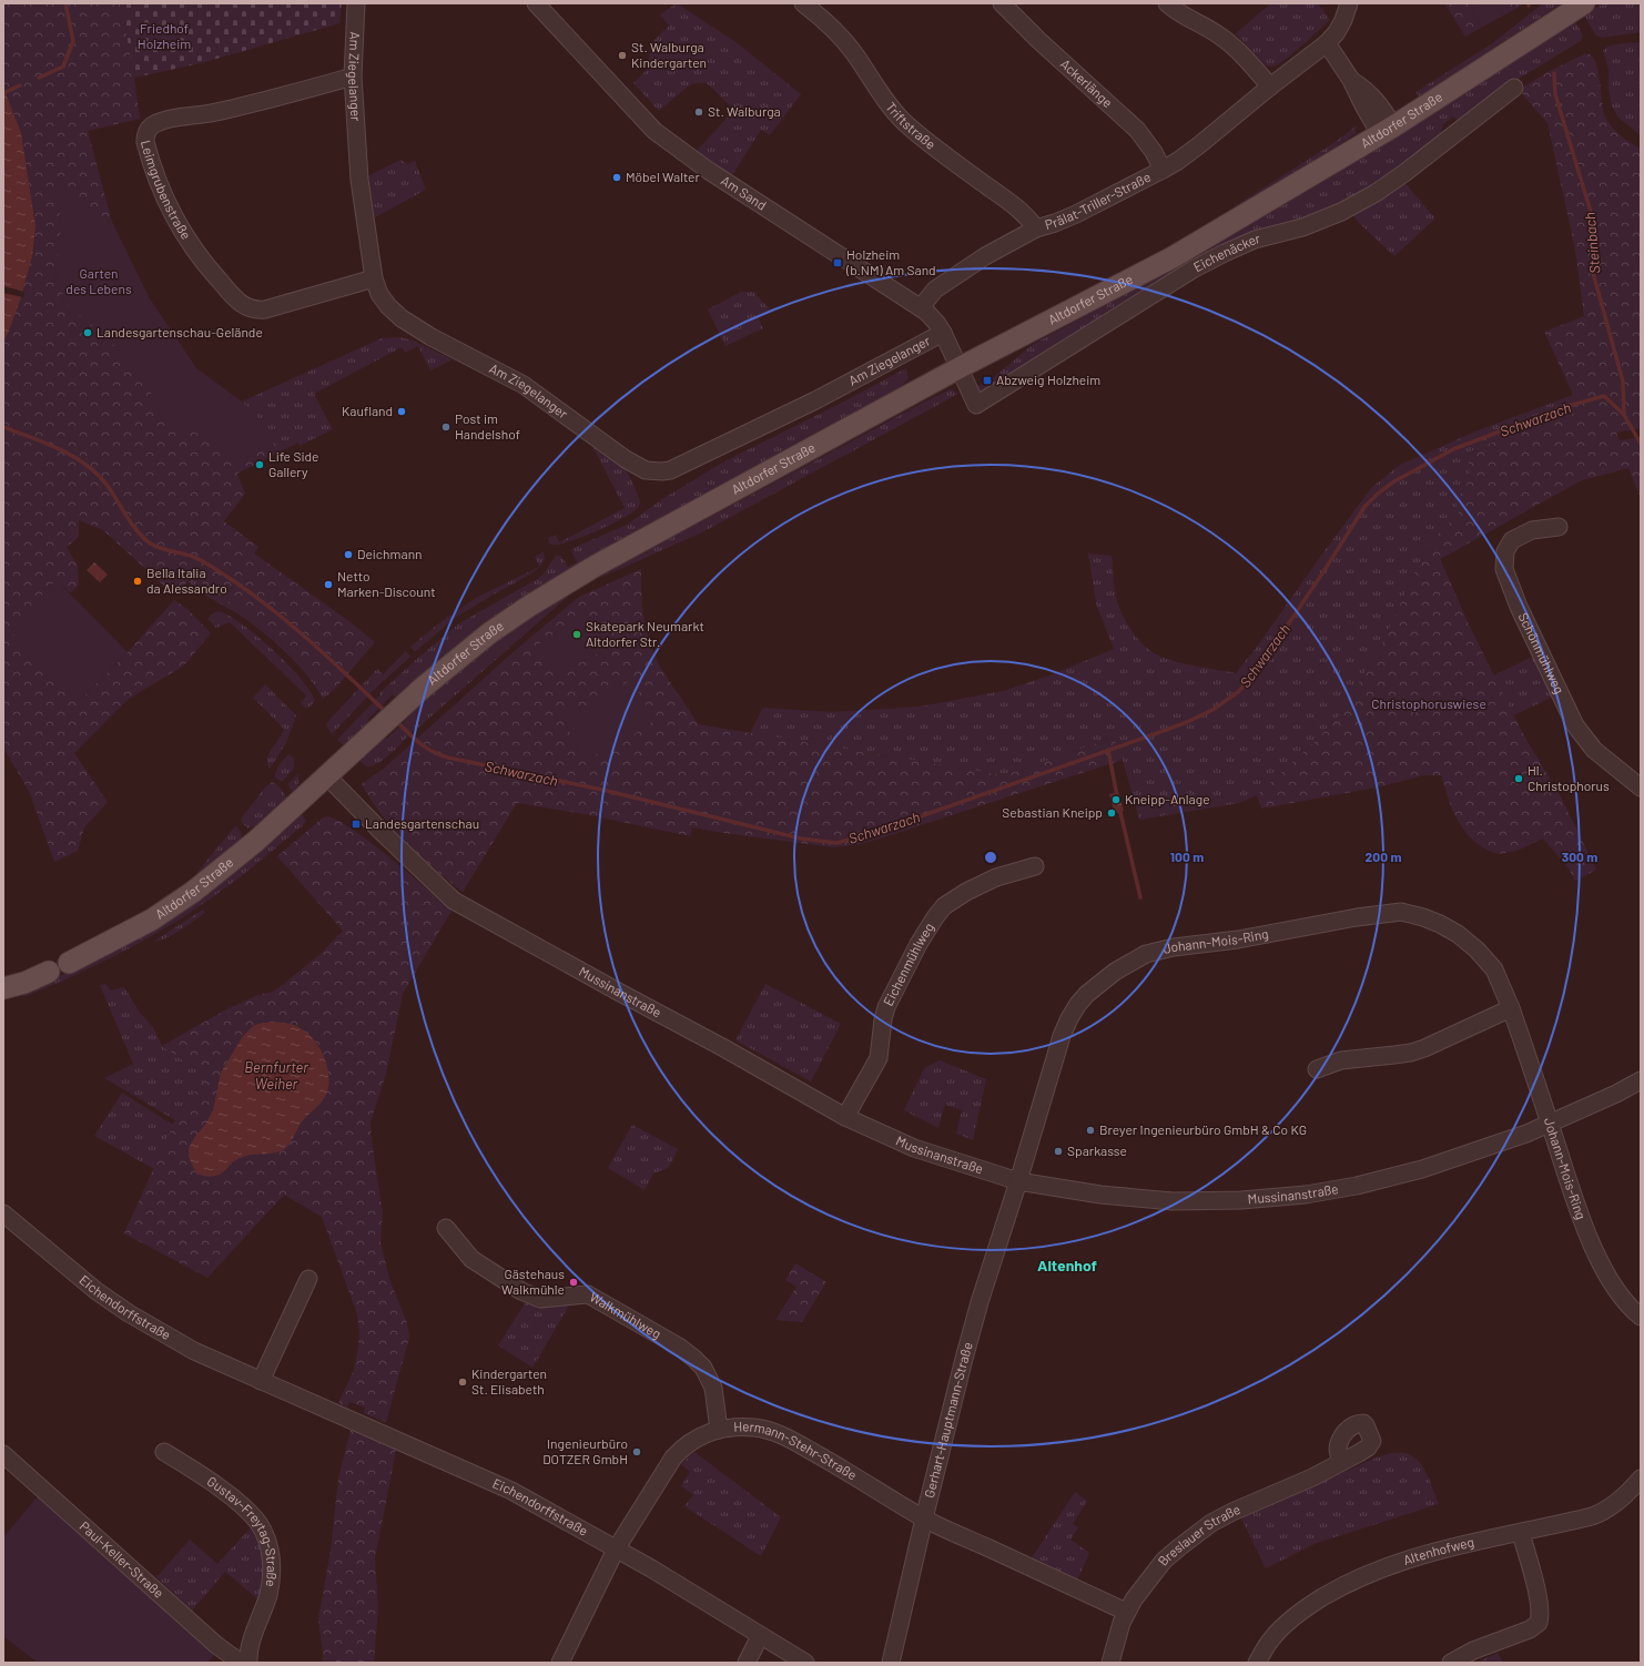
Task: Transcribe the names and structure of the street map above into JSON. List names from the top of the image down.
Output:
{
  "streets": {
    "main road": ["Altdorfer Straße"],
    "street": [
      "Am Ziegelanger",
      "Ackerlänge",
      "Triftstraße",
      "Leimgrubenstraße",
      "Am Sand",
      "Prälat-Triller-Straße",
      "Eichenäcker",
      "Schönmühlweg",
      "Johann-Mois-Ring",
      "Eichenmühlweg",
      "Mussinanstraße",
      "Eichendorffstraße",
      "Walkmühlweg",
      "Gerhart-Hauptmann-Straße",
      "Hermann-Stehr-Straße",
      "Gustav-Freytag-Straße",
      "Breslauer Straße",
      "Altenhofweg",
      "Paul-Keller-Straße"
    ]
  },
  "crossings": [
    ["Am Ziegelanger", "Leimgrubenstraße"],
    ["Am Ziegelanger", "Am Sand"],
    ["Ackerlänge", "Prälat-Triller-Straße"],
    ["Altdorfer Straße", "Am Sand"],
    ["Altdorfer Straße", "Eichenäcker"],
    ["Altdorfer Straße", "Mussinanstraße"],
    ["Triftstraße", "Prälat-Triller-Straße"],
    ["Am Sand", "Prälat-Triller-Straße"],
    ["Am Sand", "Eichenäcker"],
    ["Johann-Mois-Ring", "Mussinanstraße"],
    ["Johann-Mois-Ring", "Gerhart-Hauptmann-Straße"],
    ["Eichenmühlweg", "Mussinanstraße"],
    ["Mussinanstraße", "Gerhart-Hauptmann-Straße"],
    ["Eichendorffstraße", "Hermann-Stehr-Straße"],
    ["Walkmühlweg", "Hermann-Stehr-Straße"],
    ["Gerhart-Hauptmann-Straße", "Hermann-Stehr-Straße"],
    ["Hermann-Stehr-Straße", "Breslauer Straße"]
  ],
  "districts": ["Altenhof"],
  "water": ["Steinbach", "Schwarzach", "Bernfurter Weiher"],
  "parks": ["Friedhof Holzheim", "Garten des Lebens", "Christophoruswiese"],
  "places": {
    "other": [
      "St. Walburga Kindergarten",
      "St. Walburga",
      "Möbel Walter",
      "Landesgartenschau-Gelände",
      "Kaufland",
      "Post im Handelshof",
      "Life Side Gallery",
      "Deichmann",
      "Bella Italia da Alessandro",
      "Netto Marken-Discount",
      "Skatepark Neumarkt Altdorfer Str.",
      "Hl. Christophorus",
      "Kneipp-Anlage",
      "Sebastian Kneipp",
      "Breyer Ingenieurbüro GmbH & Co KG",
      "Sparkasse",
      "Gästehaus Walkmühle",
      "Kindergarten St. Elisabeth",
      "Ingenieurbüro DOTZER GmbH"
    ],
    "transit": ["Holzheim (b.NM) Am Sand", "Abzweig Holzheim", "Landesgartenschau"]
  },
  "rings": ["100 m", "200 m", "300 m"]
}
